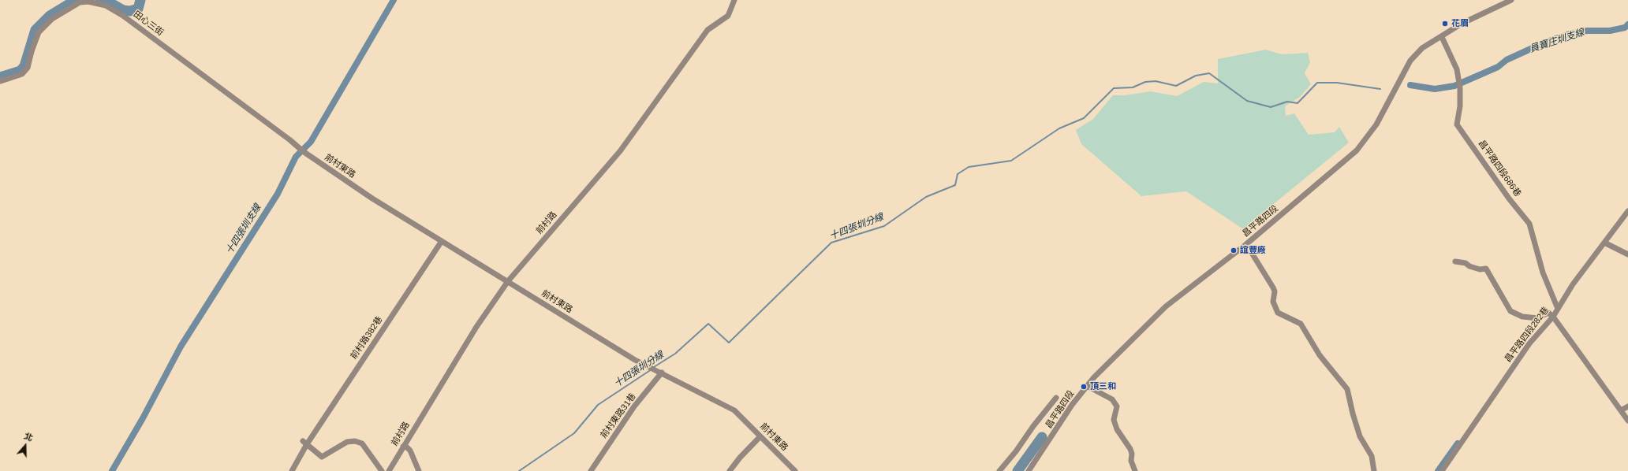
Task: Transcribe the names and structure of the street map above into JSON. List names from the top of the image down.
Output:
{
  "streets": {
    "street": [
      "田心三街",
      "前村東路",
      "昌平路四段686巷",
      "昌平路四段",
      "前村路",
      "昌平路四段282巷",
      "前村路382巷",
      "前村東路31巷"
    ]
  },
  "crossings": [
    ["田心三街", "前村東路"],
    ["前村東路", "前村路"],
    ["前村東路", "前村路382巷"],
    ["前村東路", "前村東路31巷"],
    ["昌平路四段686巷", "昌平路四段"],
    ["昌平路四段686巷", "昌平路四段282巷"]
  ],
  "water": ["員寶庄圳支線", "十四張圳分線", "十四張圳支線"],
  "places": ["花眉", "誼豐廠", "頂三和"],
  "north": "top"
}
